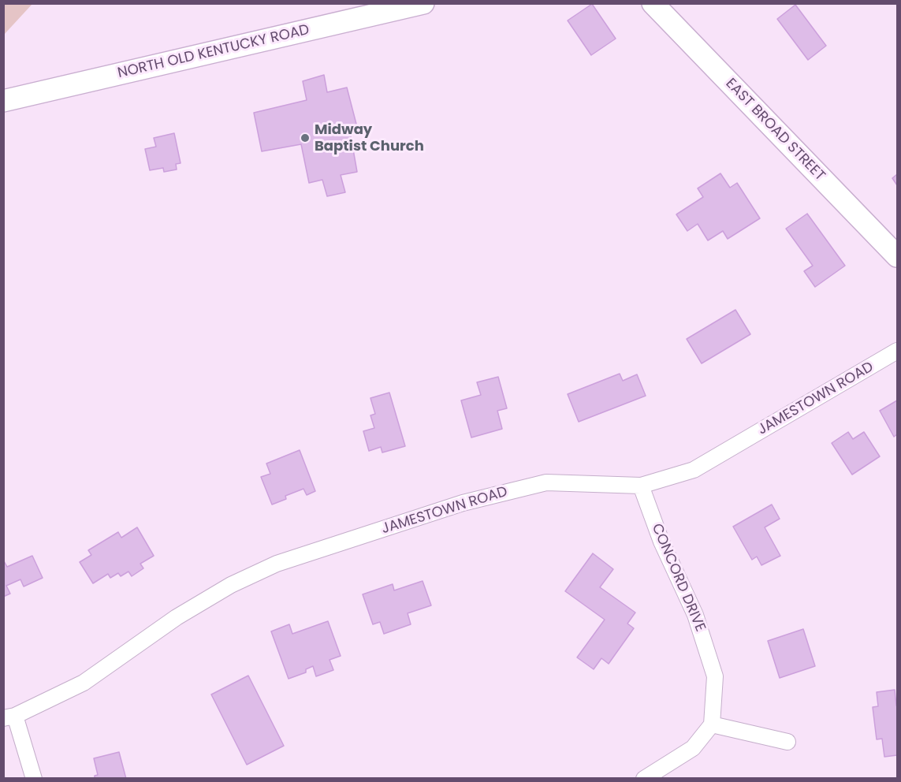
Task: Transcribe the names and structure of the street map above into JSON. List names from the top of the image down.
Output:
{
  "streets": {
    "street": [
      "NORTH OLD KENTUCKY ROAD",
      "EAST BROAD STREET",
      "JAMESTOWN ROAD",
      "CONCORD DRIVE"
    ]
  },
  "crossings": [
    ["JAMESTOWN ROAD", "CONCORD DRIVE"]
  ],
  "places": ["Midway Baptist Church"]
}
